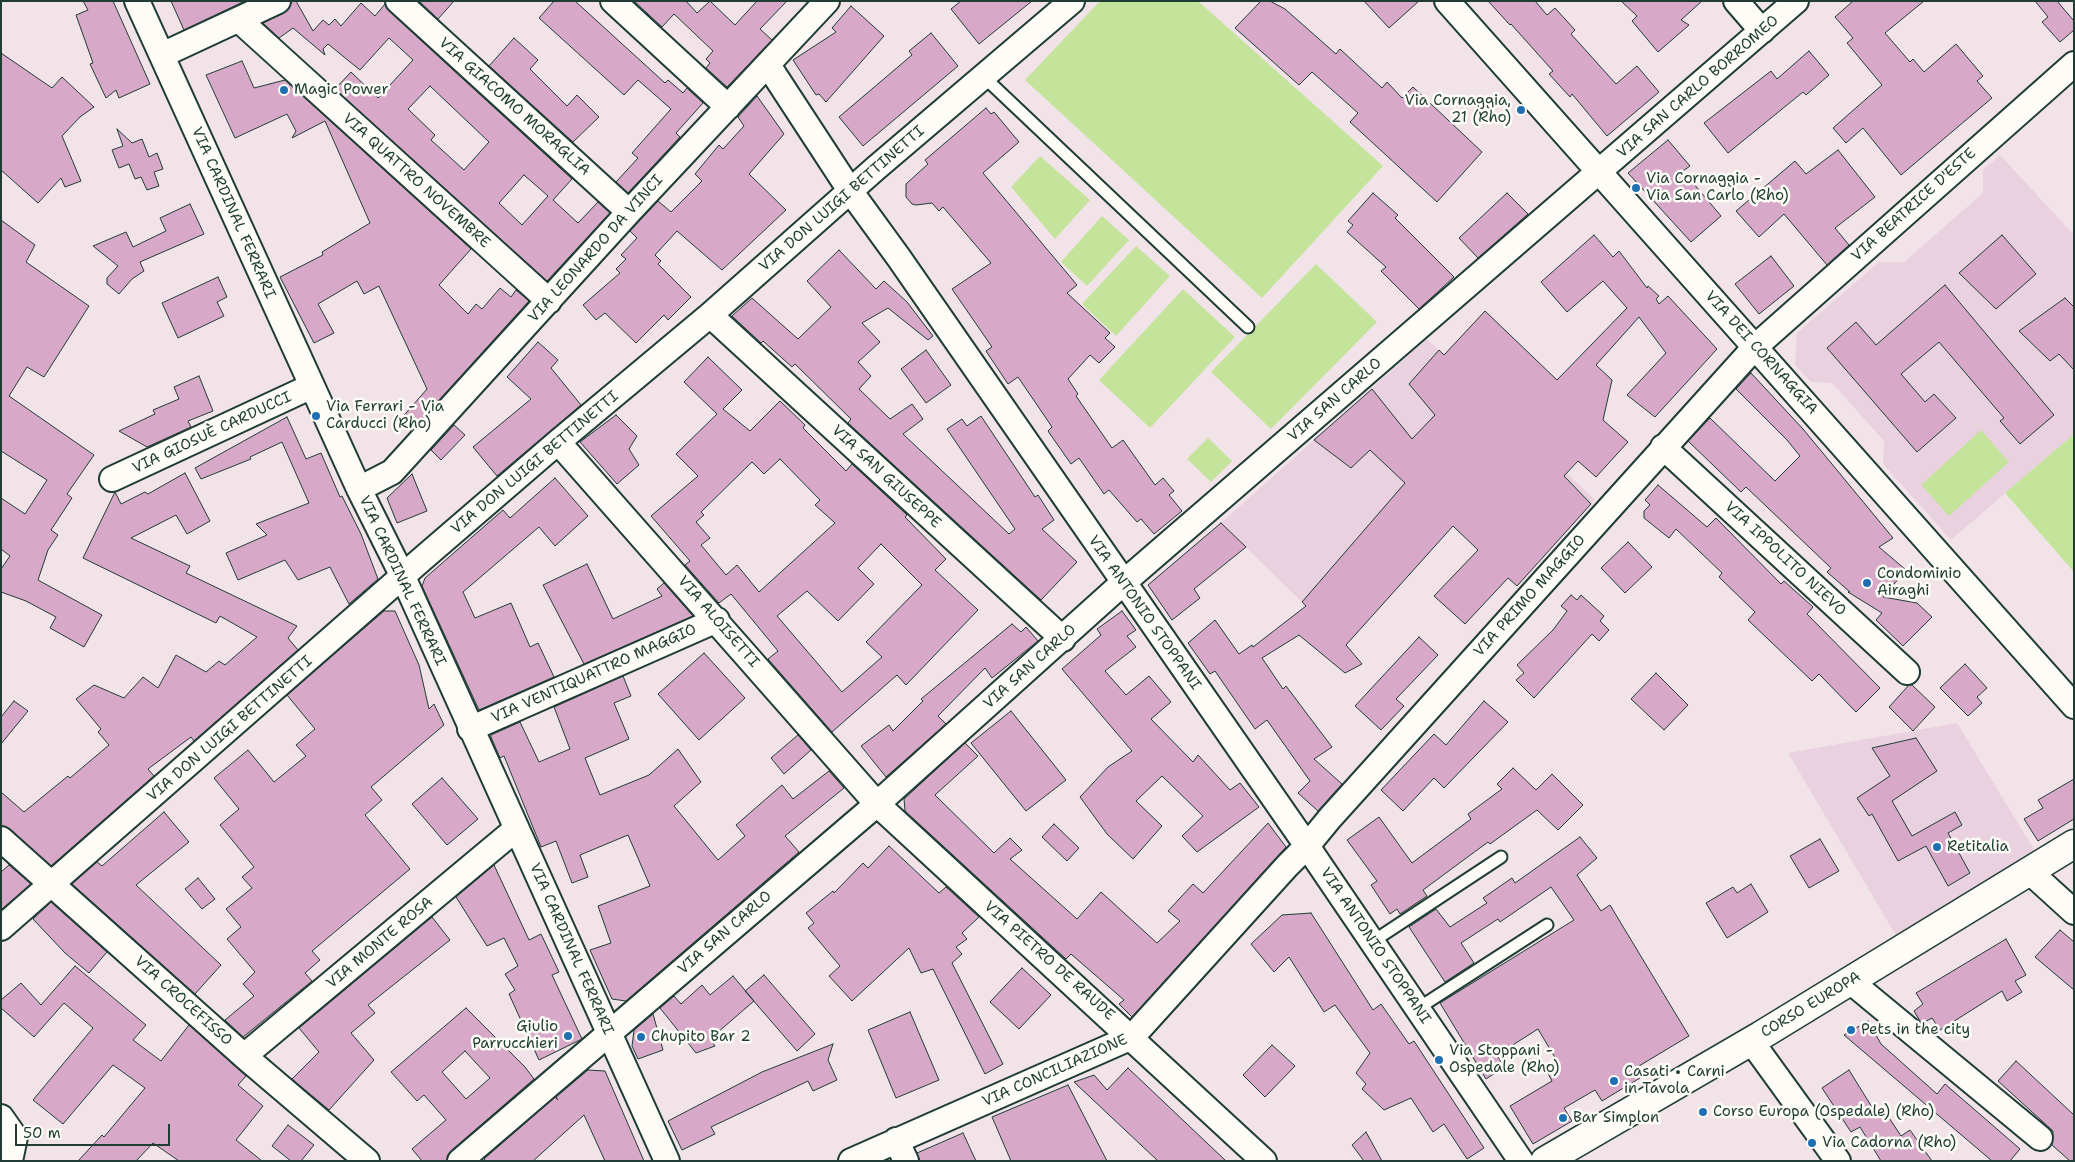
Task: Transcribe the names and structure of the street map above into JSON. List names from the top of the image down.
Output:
{
  "streets": {
    "main road": ["CORSO EUROPA"],
    "street": [
      "VIA SAN CARLO BORROMEO",
      "VIA GIACOMO MORAGLIA",
      "VIA QUATTRO NOVEMBRE",
      "VIA DON LUIGI BETTINETTI",
      "VIA BEATRICE D'ESTE",
      "VIA CARDINAL FERRARI",
      "VIA LEONARDO DA VINCI",
      "VIA DEI CORNAGGIA",
      "VIA SAN CARLO",
      "VIA GIOSUÈ CARDUCCI",
      "VIA SAN GIUSEPPE",
      "VIA IPPOLITO NIEVO",
      "VIA PRIMO MAGGIO",
      "VIA ANTONIO STOPPANI",
      "VIA ALOISETTI",
      "VIA VENTIQUATTRO MAGGIO",
      "VIA MONTE ROSA",
      "VIA PIETRO DE RAUDE",
      "VIA CROCEFISSO",
      "VIA CONCILIAZIONE"
    ]
  },
  "crossings": [
    ["VIA SAN CARLO BORROMEO", "VIA DEI CORNAGGIA"],
    ["VIA SAN CARLO BORROMEO", "VIA SAN CARLO"],
    ["VIA GIACOMO MORAGLIA", "VIA LEONARDO DA VINCI"],
    ["VIA QUATTRO NOVEMBRE", "VIA LEONARDO DA VINCI"],
    ["VIA DON LUIGI BETTINETTI", "VIA CARDINAL FERRARI"],
    ["VIA DON LUIGI BETTINETTI", "VIA SAN GIUSEPPE"],
    ["VIA DON LUIGI BETTINETTI", "VIA ANTONIO STOPPANI"],
    ["VIA DON LUIGI BETTINETTI", "VIA ALOISETTI"],
    ["VIA DON LUIGI BETTINETTI", "VIA CROCEFISSO"],
    ["VIA BEATRICE D'ESTE", "VIA DEI CORNAGGIA"],
    ["VIA BEATRICE D'ESTE", "VIA PRIMO MAGGIO"],
    ["VIA CARDINAL FERRARI", "VIA LEONARDO DA VINCI"],
    ["VIA CARDINAL FERRARI", "VIA SAN CARLO"],
    ["VIA CARDINAL FERRARI", "VIA GIOSUÈ CARDUCCI"],
    ["VIA CARDINAL FERRARI", "VIA VENTIQUATTRO MAGGIO"],
    ["VIA CARDINAL FERRARI", "VIA MONTE ROSA"],
    ["VIA LEONARDO DA VINCI", "VIA ANTONIO STOPPANI"],
    ["VIA DEI CORNAGGIA", "VIA SAN CARLO"],
    ["VIA DEI CORNAGGIA", "VIA PRIMO MAGGIO"],
    ["VIA SAN CARLO", "VIA SAN GIUSEPPE"],
    ["VIA SAN CARLO", "VIA ANTONIO STOPPANI"],
    ["VIA SAN CARLO", "VIA ALOISETTI"],
    ["VIA SAN CARLO", "VIA PIETRO DE RAUDE"],
    ["VIA IPPOLITO NIEVO", "VIA PRIMO MAGGIO"],
    ["VIA PRIMO MAGGIO", "VIA ANTONIO STOPPANI"],
    ["VIA PRIMO MAGGIO", "VIA CONCILIAZIONE"],
    ["VIA ANTONIO STOPPANI", "VIA CONCILIAZIONE"],
    ["VIA ALOISETTI", "VIA VENTIQUATTRO MAGGIO"],
    ["VIA ALOISETTI", "VIA PIETRO DE RAUDE"],
    ["VIA MONTE ROSA", "VIA CROCEFISSO"],
    ["VIA PIETRO DE RAUDE", "VIA CONCILIAZIONE"]
  ],
  "places": [
    "Magic Power",
    "Via Cornaggia, 21 (Rho)",
    "Via Cornaggia - Via San Carlo (Rho)",
    "Via Ferrari - Via Carducci (Rho)",
    "Condominio Airaghi",
    "Retitalia",
    "Pets in the city",
    "Giulio Parrucchieri",
    "Chupito Bar 2",
    "Via Stoppani - Ospedale (Rho)",
    "Casati • Carni in Tavola",
    "Corso Europa (Ospedale) (Rho)",
    "Bar Simplon",
    "Via Cadorna (Rho)"
  ],
  "scale_bar": "50 m"
}
